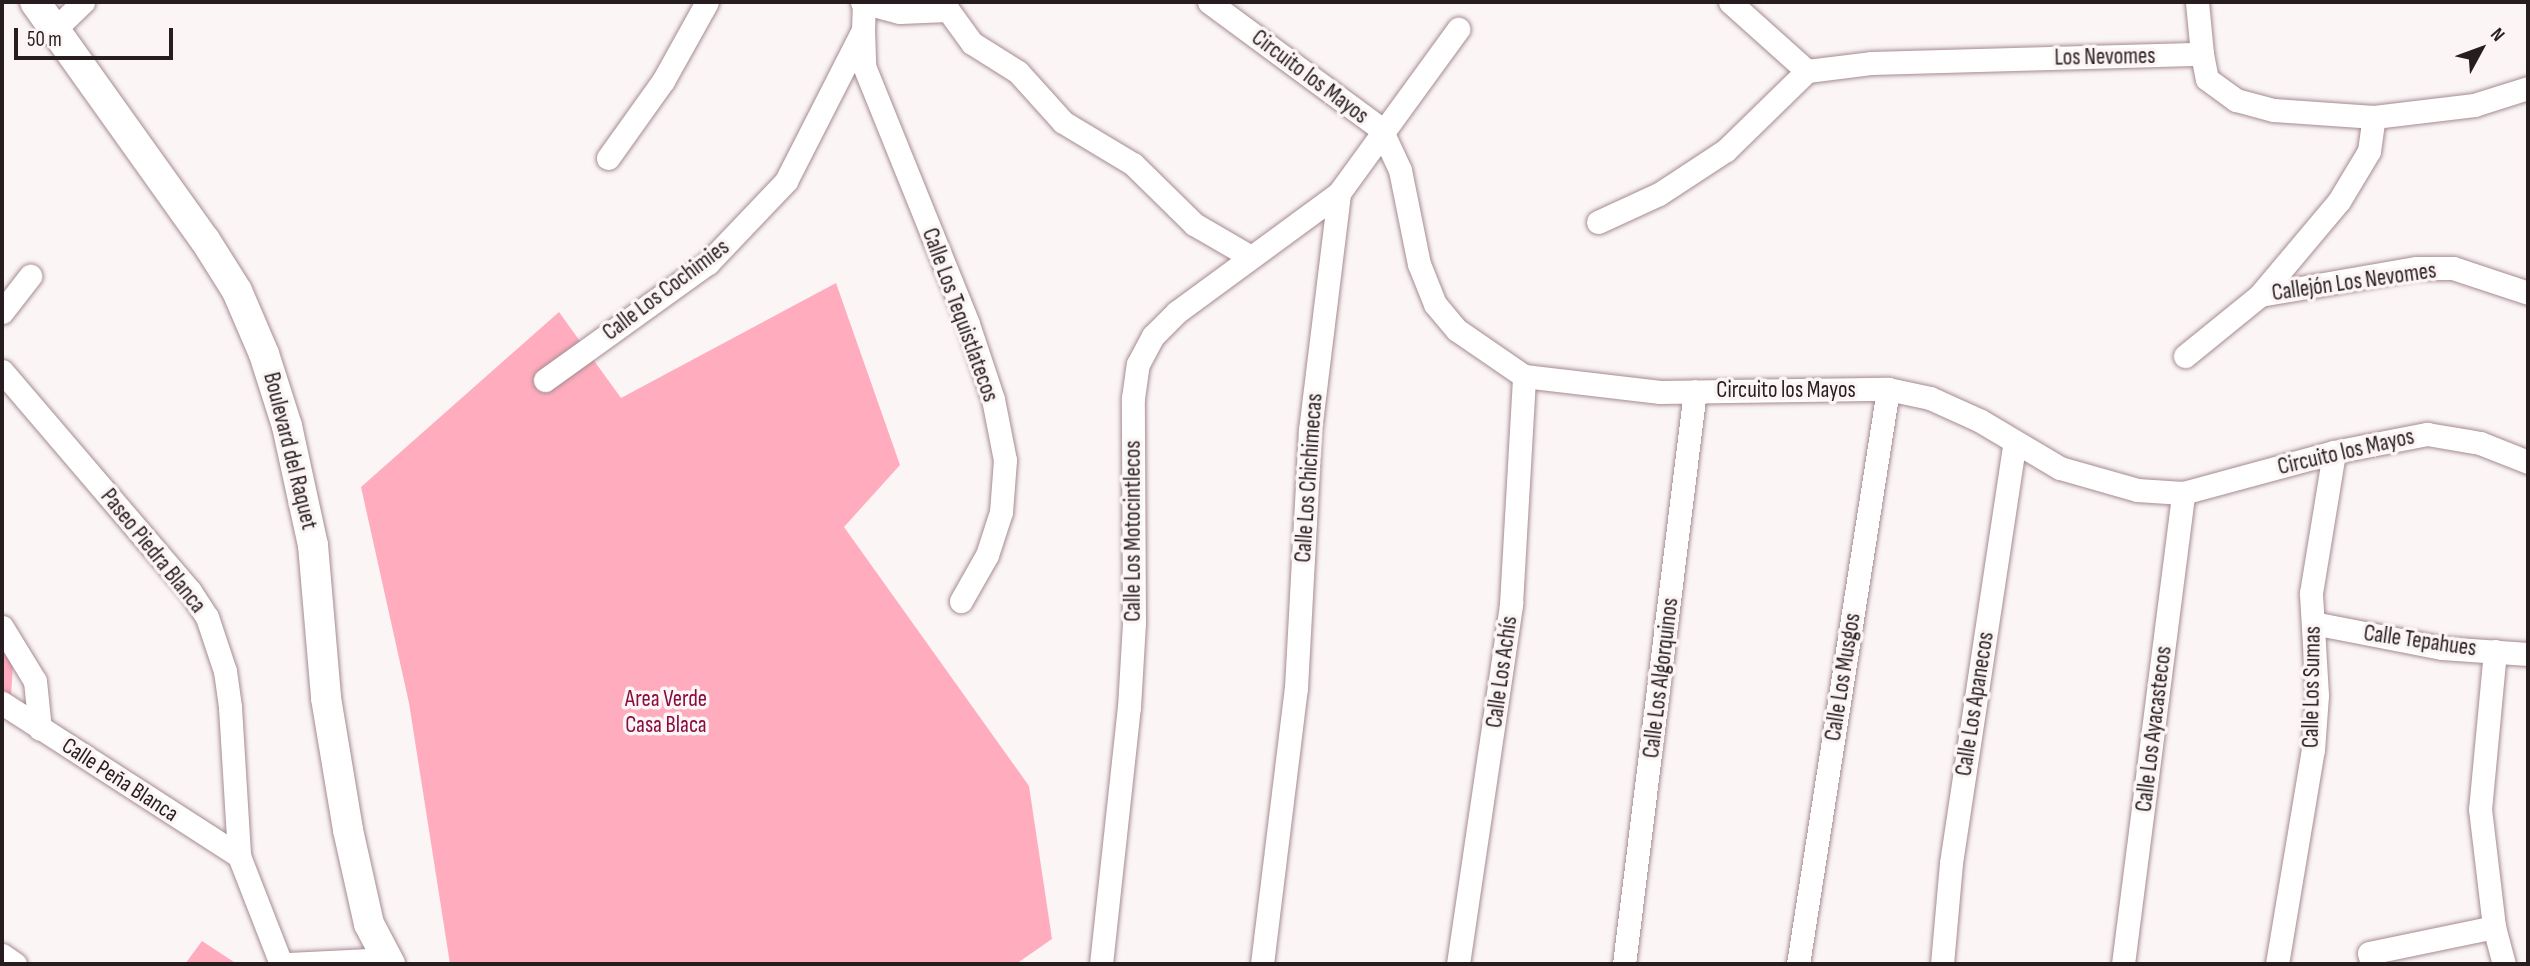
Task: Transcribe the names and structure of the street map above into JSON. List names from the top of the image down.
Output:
{
  "streets": {
    "street": [
      "Los Nevomes",
      "Circuito los Mayos",
      "Callejón Los Nevomes",
      "Calle Los Cochimies",
      "Calle Los Tequistlatecos",
      "Boulevard del Raquet",
      "Calle Los Chichimecas",
      "Calle Los Motocintlecos",
      "Paseo Piedra Blanca",
      "Calle Tepahues",
      "Calle Los Achís",
      "Calle Los Musgos",
      "Calle Los Algorquinos",
      "Calle Los Sumas",
      "Calle Los Apanecos",
      "Calle Los Ayacastecos",
      "Calle Peña Blanca"
    ]
  },
  "crossings": [
    ["Circuito los Mayos", "Calle Los Chichimecas"],
    ["Circuito los Mayos", "Calle Los Achís"],
    ["Circuito los Mayos", "Calle Los Musgos"],
    ["Circuito los Mayos", "Calle Los Algorquinos"],
    ["Circuito los Mayos", "Calle Los Sumas"],
    ["Circuito los Mayos", "Calle Los Apanecos"],
    ["Circuito los Mayos", "Calle Los Ayacastecos"],
    ["Calle Los Cochimies", "Calle Los Tequistlatecos"],
    ["Calle Los Chichimecas", "Calle Los Motocintlecos"],
    ["Paseo Piedra Blanca", "Calle Peña Blanca"],
    ["Calle Tepahues", "Calle Los Sumas"]
  ],
  "parks": ["Area Verde Casa Blaca"],
  "scale_bar": "50 m",
  "north": "top right"
}
